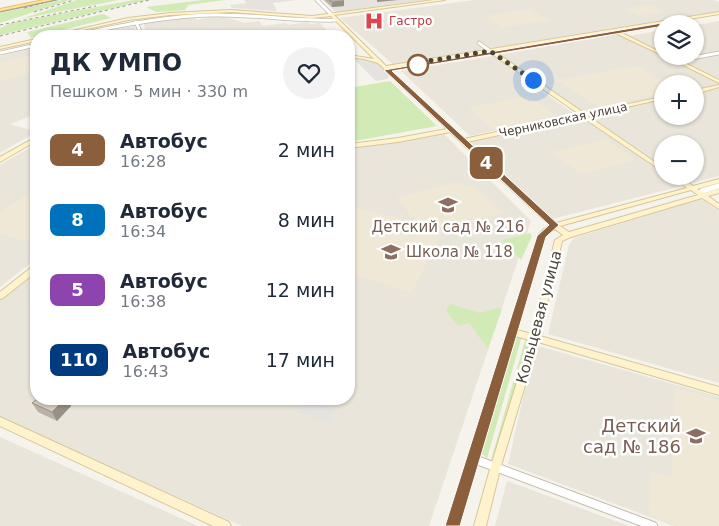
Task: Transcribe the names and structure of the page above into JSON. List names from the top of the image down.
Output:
{
  "streets": {
    "main road": ["Черниковская улица", "Кольцевая улица"]
  },
  "places": {
    "hospital": ["Гастро"],
    "school or university": ["Детский сад № 216", "Школа № 118", "Детский сад № 186"]
  },
  "lines": ["bus line 4"],
  "page": {
    "on_map": "4",
    "map_buttons": ["+", "−"],
    "heading": ["ДК УМПО", "Пешком · 5 мин · 330 m"],
    "list": [
      {
        "mark": "4",
        "name": "Автобус",
        "note": "16:28",
        "value": "2 мин"
      },
      {
        "mark": "8",
        "name": "Автобус",
        "note": "16:34",
        "value": "8 мин"
      },
      {
        "mark": "5",
        "name": "Автобус",
        "note": "16:38",
        "value": "12 мин"
      },
      {
        "mark": "110",
        "name": "Автобус",
        "note": "16:43",
        "value": "17 мин"
      }
    ]
  }
}
